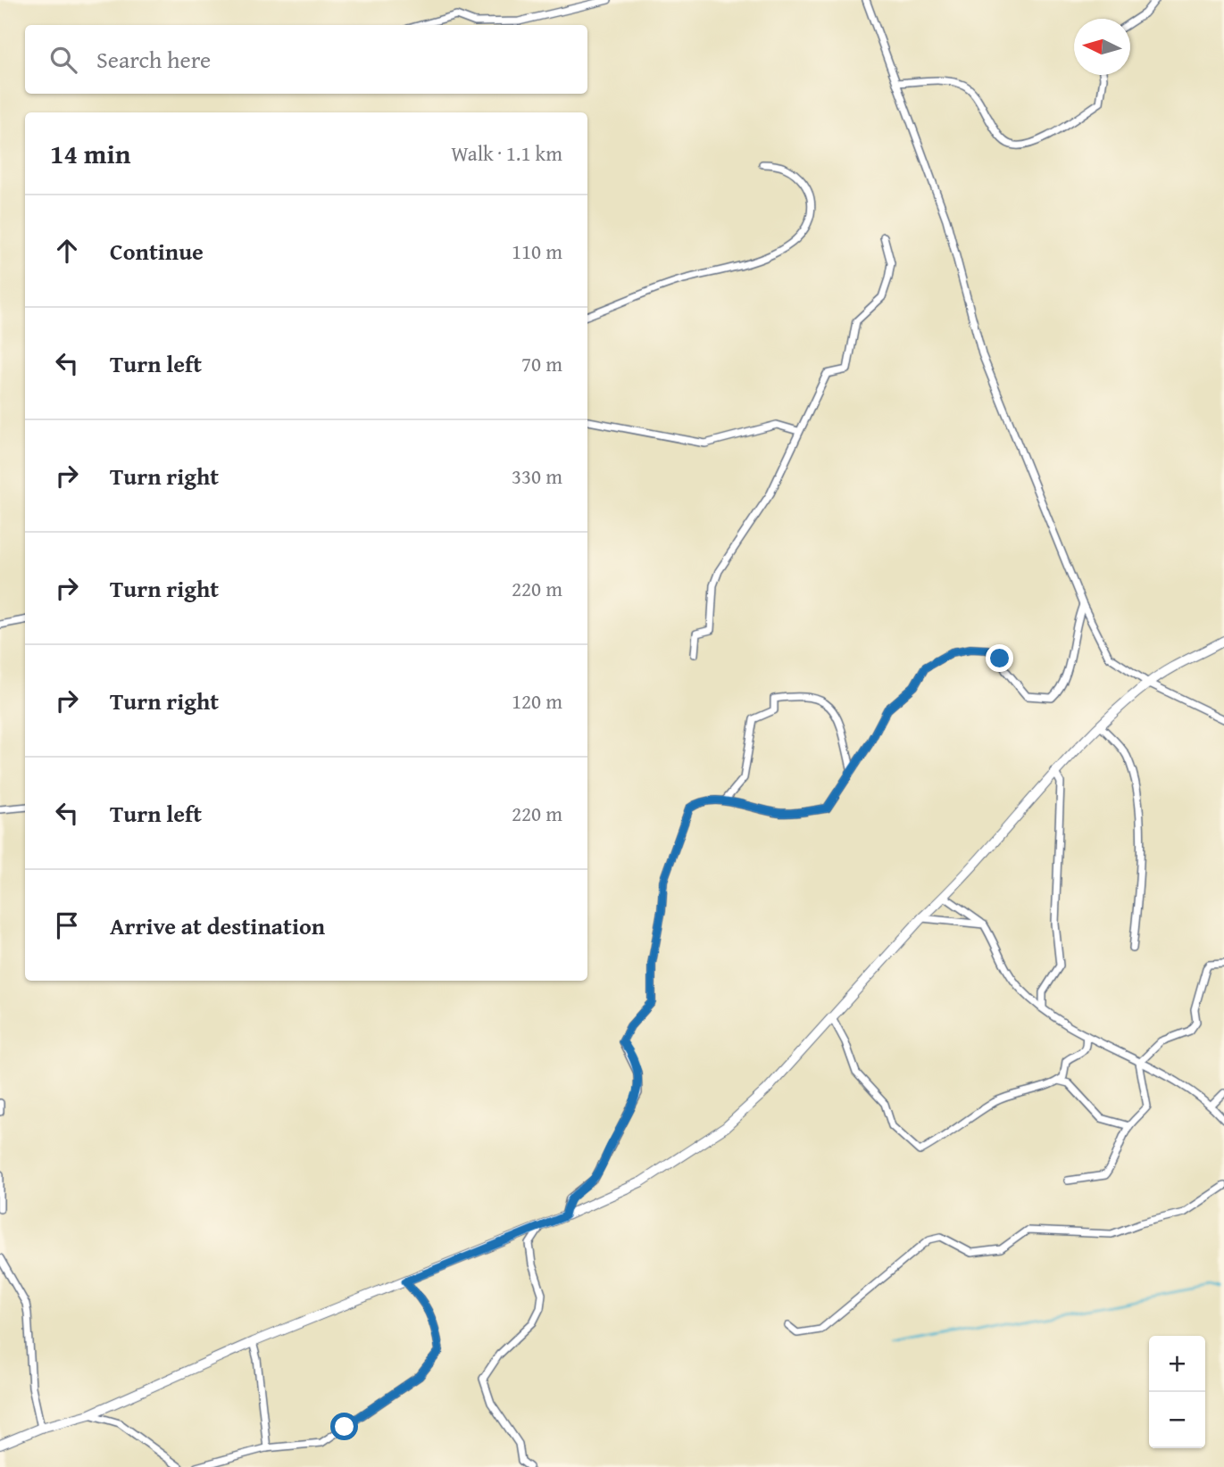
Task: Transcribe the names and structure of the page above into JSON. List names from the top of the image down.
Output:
{
  "north": "left",
  "page": {
    "search": "Search here",
    "heading": ["14 min", "Walk · 1.1 km"],
    "list": [
      ["Continue", "110 m"],
      ["Turn left", "70 m"],
      ["Turn right", "330 m"],
      ["Turn right", "220 m"],
      ["Turn right", "120 m"],
      ["Turn left", "220 m"],
      "Arrive at destination"
    ],
    "map_buttons": ["+", "−"]
  }
}
